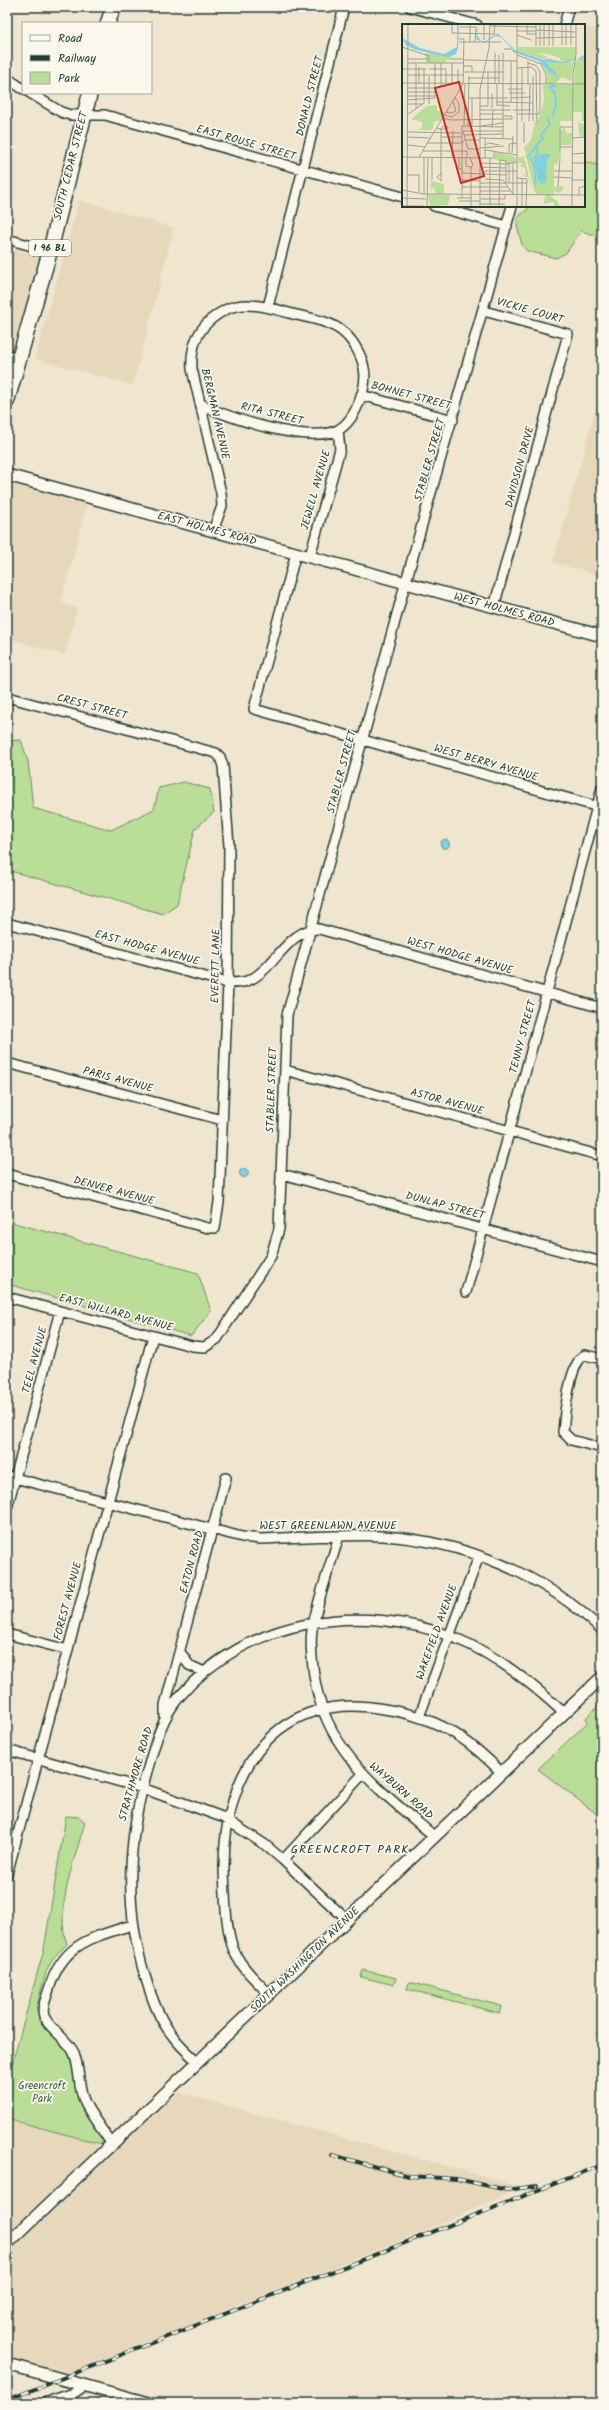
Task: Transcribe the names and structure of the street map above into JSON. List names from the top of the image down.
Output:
{
  "streets": {
    "main road": ["SOUTH CEDAR STREET", "I 96 BL"],
    "street": [
      "DONALD STREET",
      "EAST ROUSE STREET",
      "VICKIE COURT",
      "BOHNET STREET",
      "BERGMAN AVENUE",
      "RITA STREET",
      "STABLER STREET",
      "DAVIDSON DRIVE",
      "JEWELL AVENUE",
      "EAST HOLMES ROAD",
      "WEST HOLMES ROAD",
      "CREST STREET",
      "WEST BERRY AVENUE",
      "EAST HODGE AVENUE",
      "WEST HODGE AVENUE",
      "EVERETT LANE",
      "TENNY STREET",
      "PARIS AVENUE",
      "ASTOR AVENUE",
      "DENVER AVENUE",
      "DUNLAP STREET",
      "EAST WILLARD AVENUE",
      "TEEL AVENUE",
      "WEST GREENLAWN AVENUE",
      "EATON ROAD",
      "FOREST AVENUE",
      "WAKEFIELD AVENUE",
      "STRATHMORE ROAD",
      "WAYBURN ROAD",
      "SOUTH WASHINGTON AVENUE"
    ]
  },
  "crossings": [
    ["DONALD STREET", "EAST ROUSE STREET"],
    ["DONALD STREET", "BERGMAN AVENUE"],
    ["EAST ROUSE STREET", "SOUTH CEDAR STREET"],
    ["VICKIE COURT", "STABLER STREET"],
    ["VICKIE COURT", "DAVIDSON DRIVE"],
    ["BOHNET STREET", "STABLER STREET"],
    ["BERGMAN AVENUE", "RITA STREET"],
    ["BERGMAN AVENUE", "EAST HOLMES ROAD"],
    ["RITA STREET", "JEWELL AVENUE"],
    ["STABLER STREET", "EAST HOLMES ROAD"],
    ["STABLER STREET", "WEST HOLMES ROAD"],
    ["STABLER STREET", "WEST BERRY AVENUE"],
    ["STABLER STREET", "EAST HODGE AVENUE"],
    ["STABLER STREET", "WEST HODGE AVENUE"],
    ["STABLER STREET", "ASTOR AVENUE"],
    ["STABLER STREET", "DUNLAP STREET"],
    ["STABLER STREET", "EAST WILLARD AVENUE"],
    ["DAVIDSON DRIVE", "WEST HOLMES ROAD"],
    ["JEWELL AVENUE", "EAST HOLMES ROAD"],
    ["EAST HOLMES ROAD", "WEST HOLMES ROAD"],
    ["EAST HOLMES ROAD", "WEST BERRY AVENUE"],
    ["CREST STREET", "EVERETT LANE"],
    ["WEST BERRY AVENUE", "TENNY STREET"],
    ["EAST HODGE AVENUE", "WEST HODGE AVENUE"],
    ["EAST HODGE AVENUE", "EVERETT LANE"],
    ["WEST HODGE AVENUE", "TENNY STREET"],
    ["EVERETT LANE", "PARIS AVENUE"],
    ["EVERETT LANE", "DENVER AVENUE"],
    ["TENNY STREET", "ASTOR AVENUE"],
    ["TENNY STREET", "DUNLAP STREET"],
    ["EAST WILLARD AVENUE", "TEEL AVENUE"],
    ["EAST WILLARD AVENUE", "FOREST AVENUE"],
    ["TEEL AVENUE", "WEST GREENLAWN AVENUE"],
    ["WEST GREENLAWN AVENUE", "EATON ROAD"],
    ["WEST GREENLAWN AVENUE", "FOREST AVENUE"],
    ["WEST GREENLAWN AVENUE", "WAKEFIELD AVENUE"],
    ["WEST GREENLAWN AVENUE", "WAYBURN ROAD"],
    ["EATON ROAD", "STRATHMORE ROAD"],
    ["WAKEFIELD AVENUE", "STRATHMORE ROAD"],
    ["STRATHMORE ROAD", "WAYBURN ROAD"],
    ["STRATHMORE ROAD", "SOUTH WASHINGTON AVENUE"],
    ["WAYBURN ROAD", "SOUTH WASHINGTON AVENUE"]
  ],
  "districts": ["GREENCROFT PARK"],
  "parks": ["Greencroft Park"],
  "legend": ["Road", "Railway", "Park"]
}
